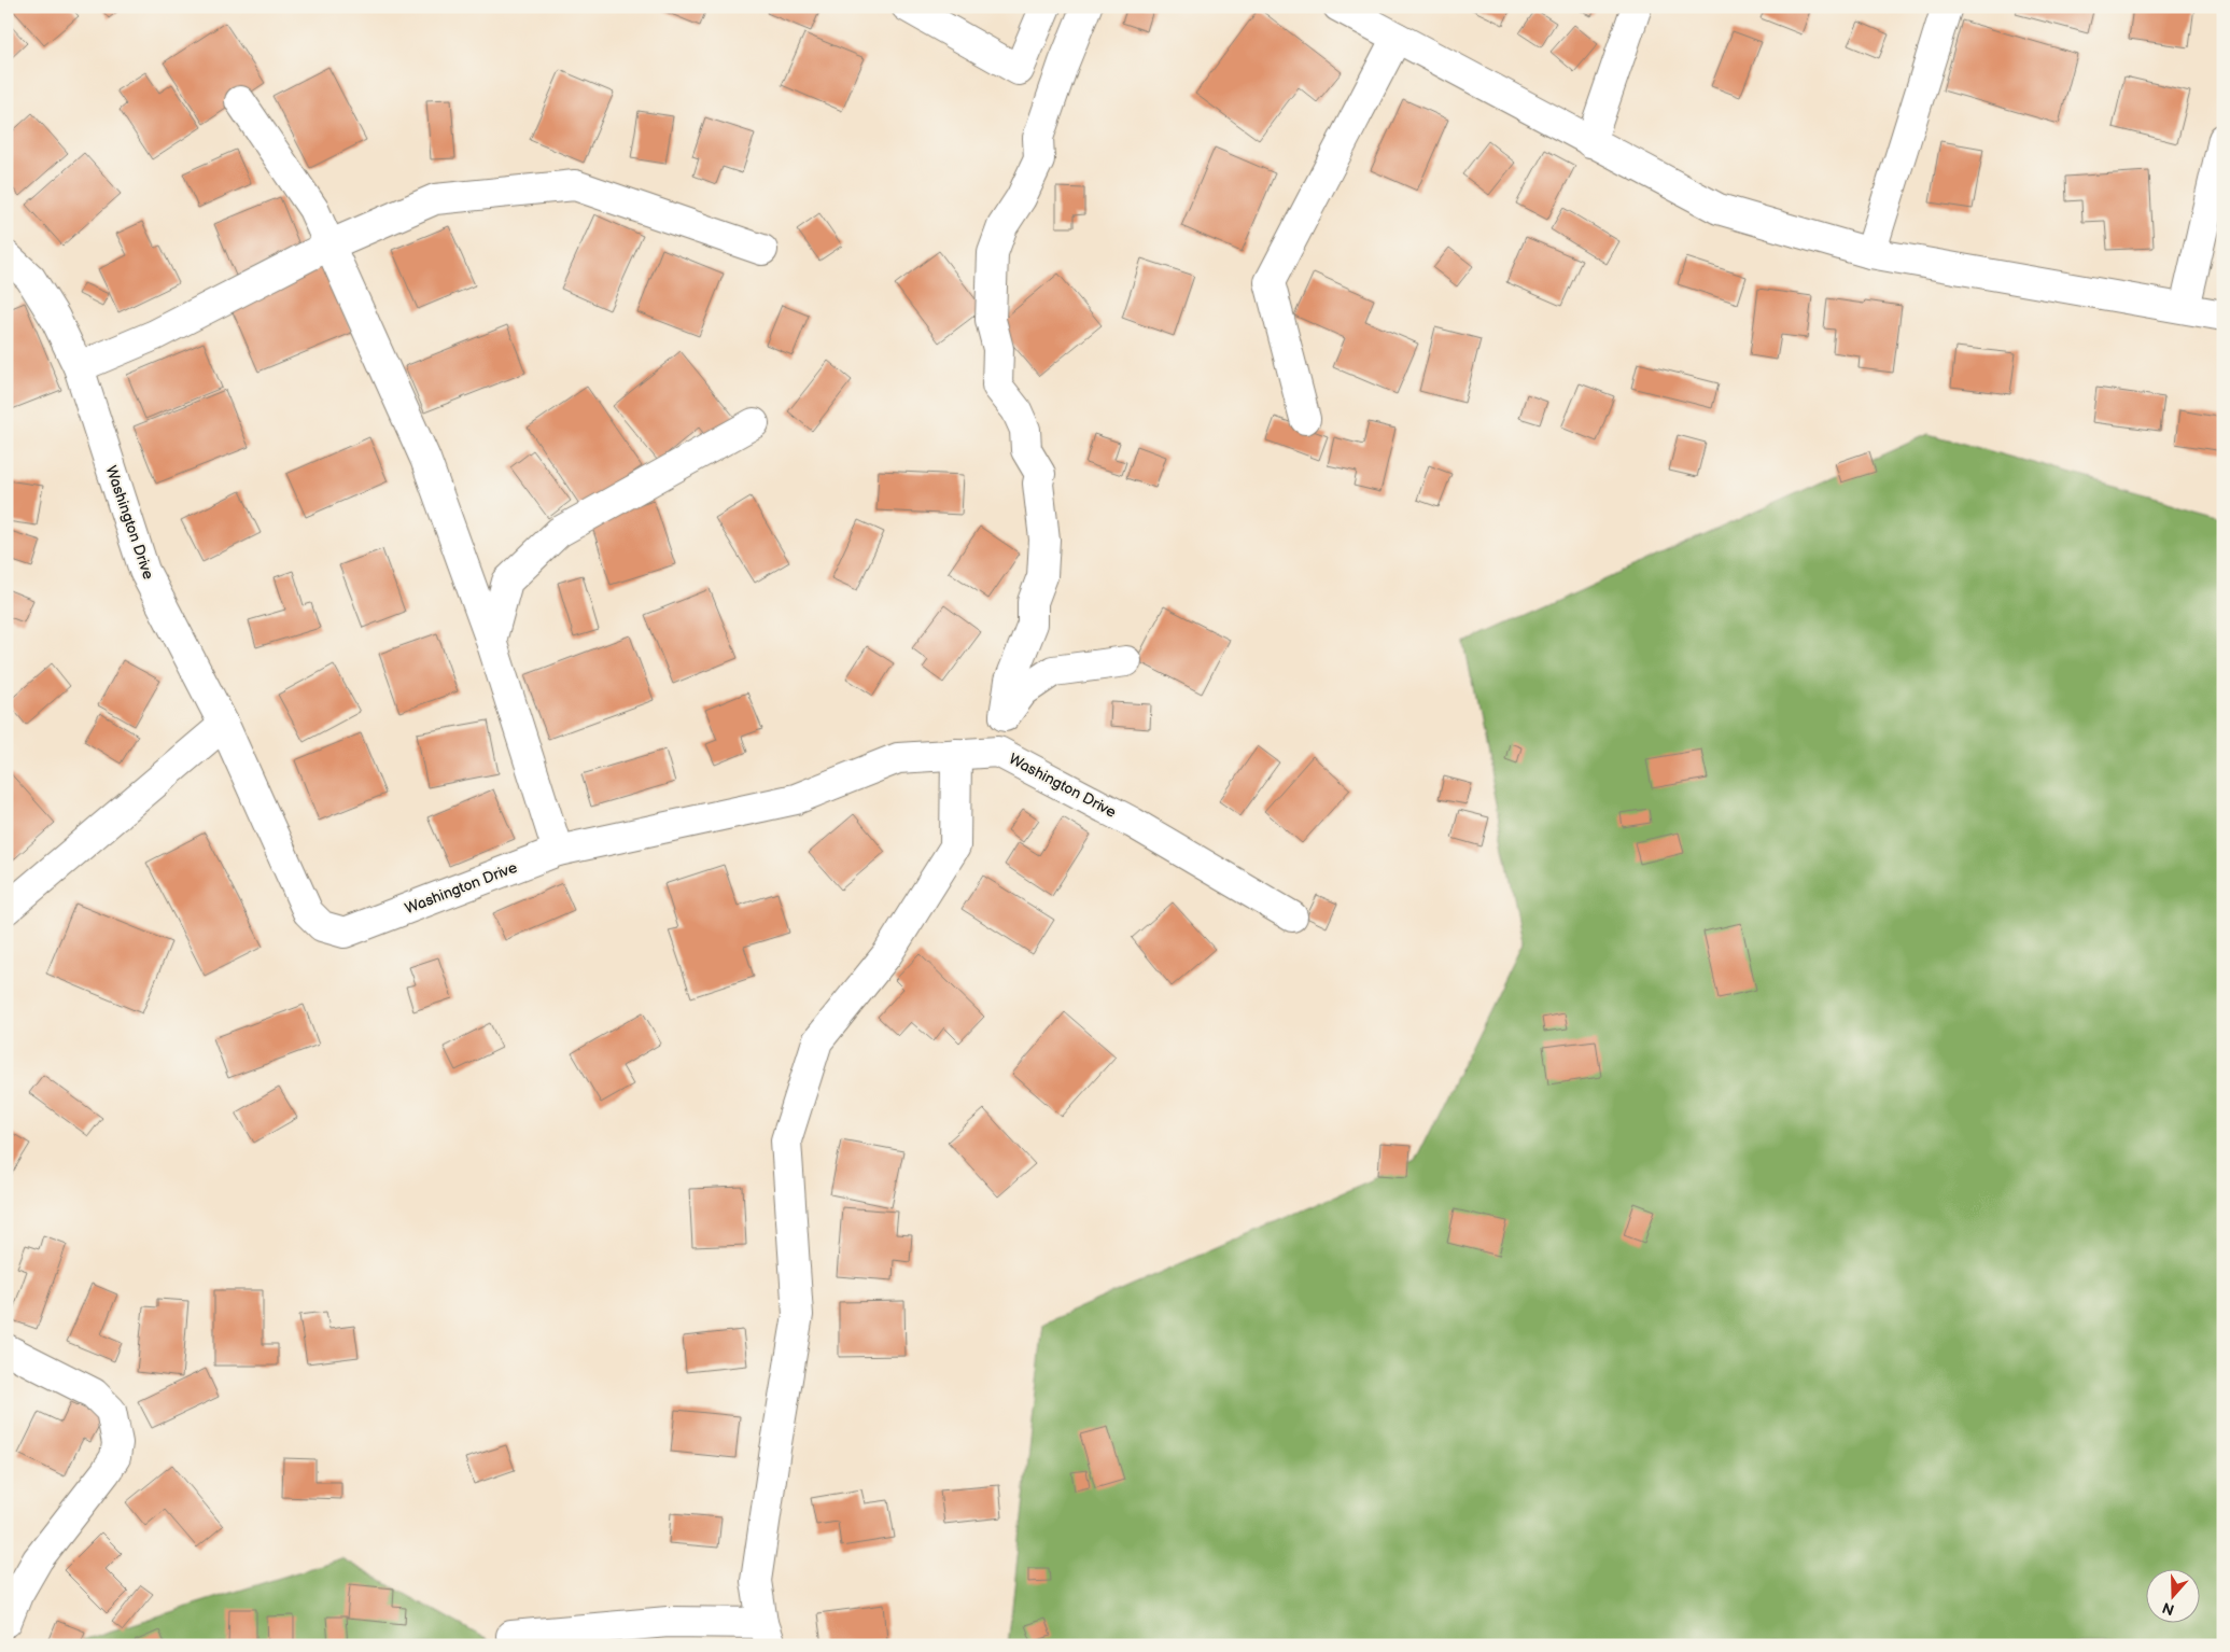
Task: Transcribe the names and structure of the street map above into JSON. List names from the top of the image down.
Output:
{
  "streets": {
    "street": ["Washington Drive"]
  },
  "north": "bottom"
}
